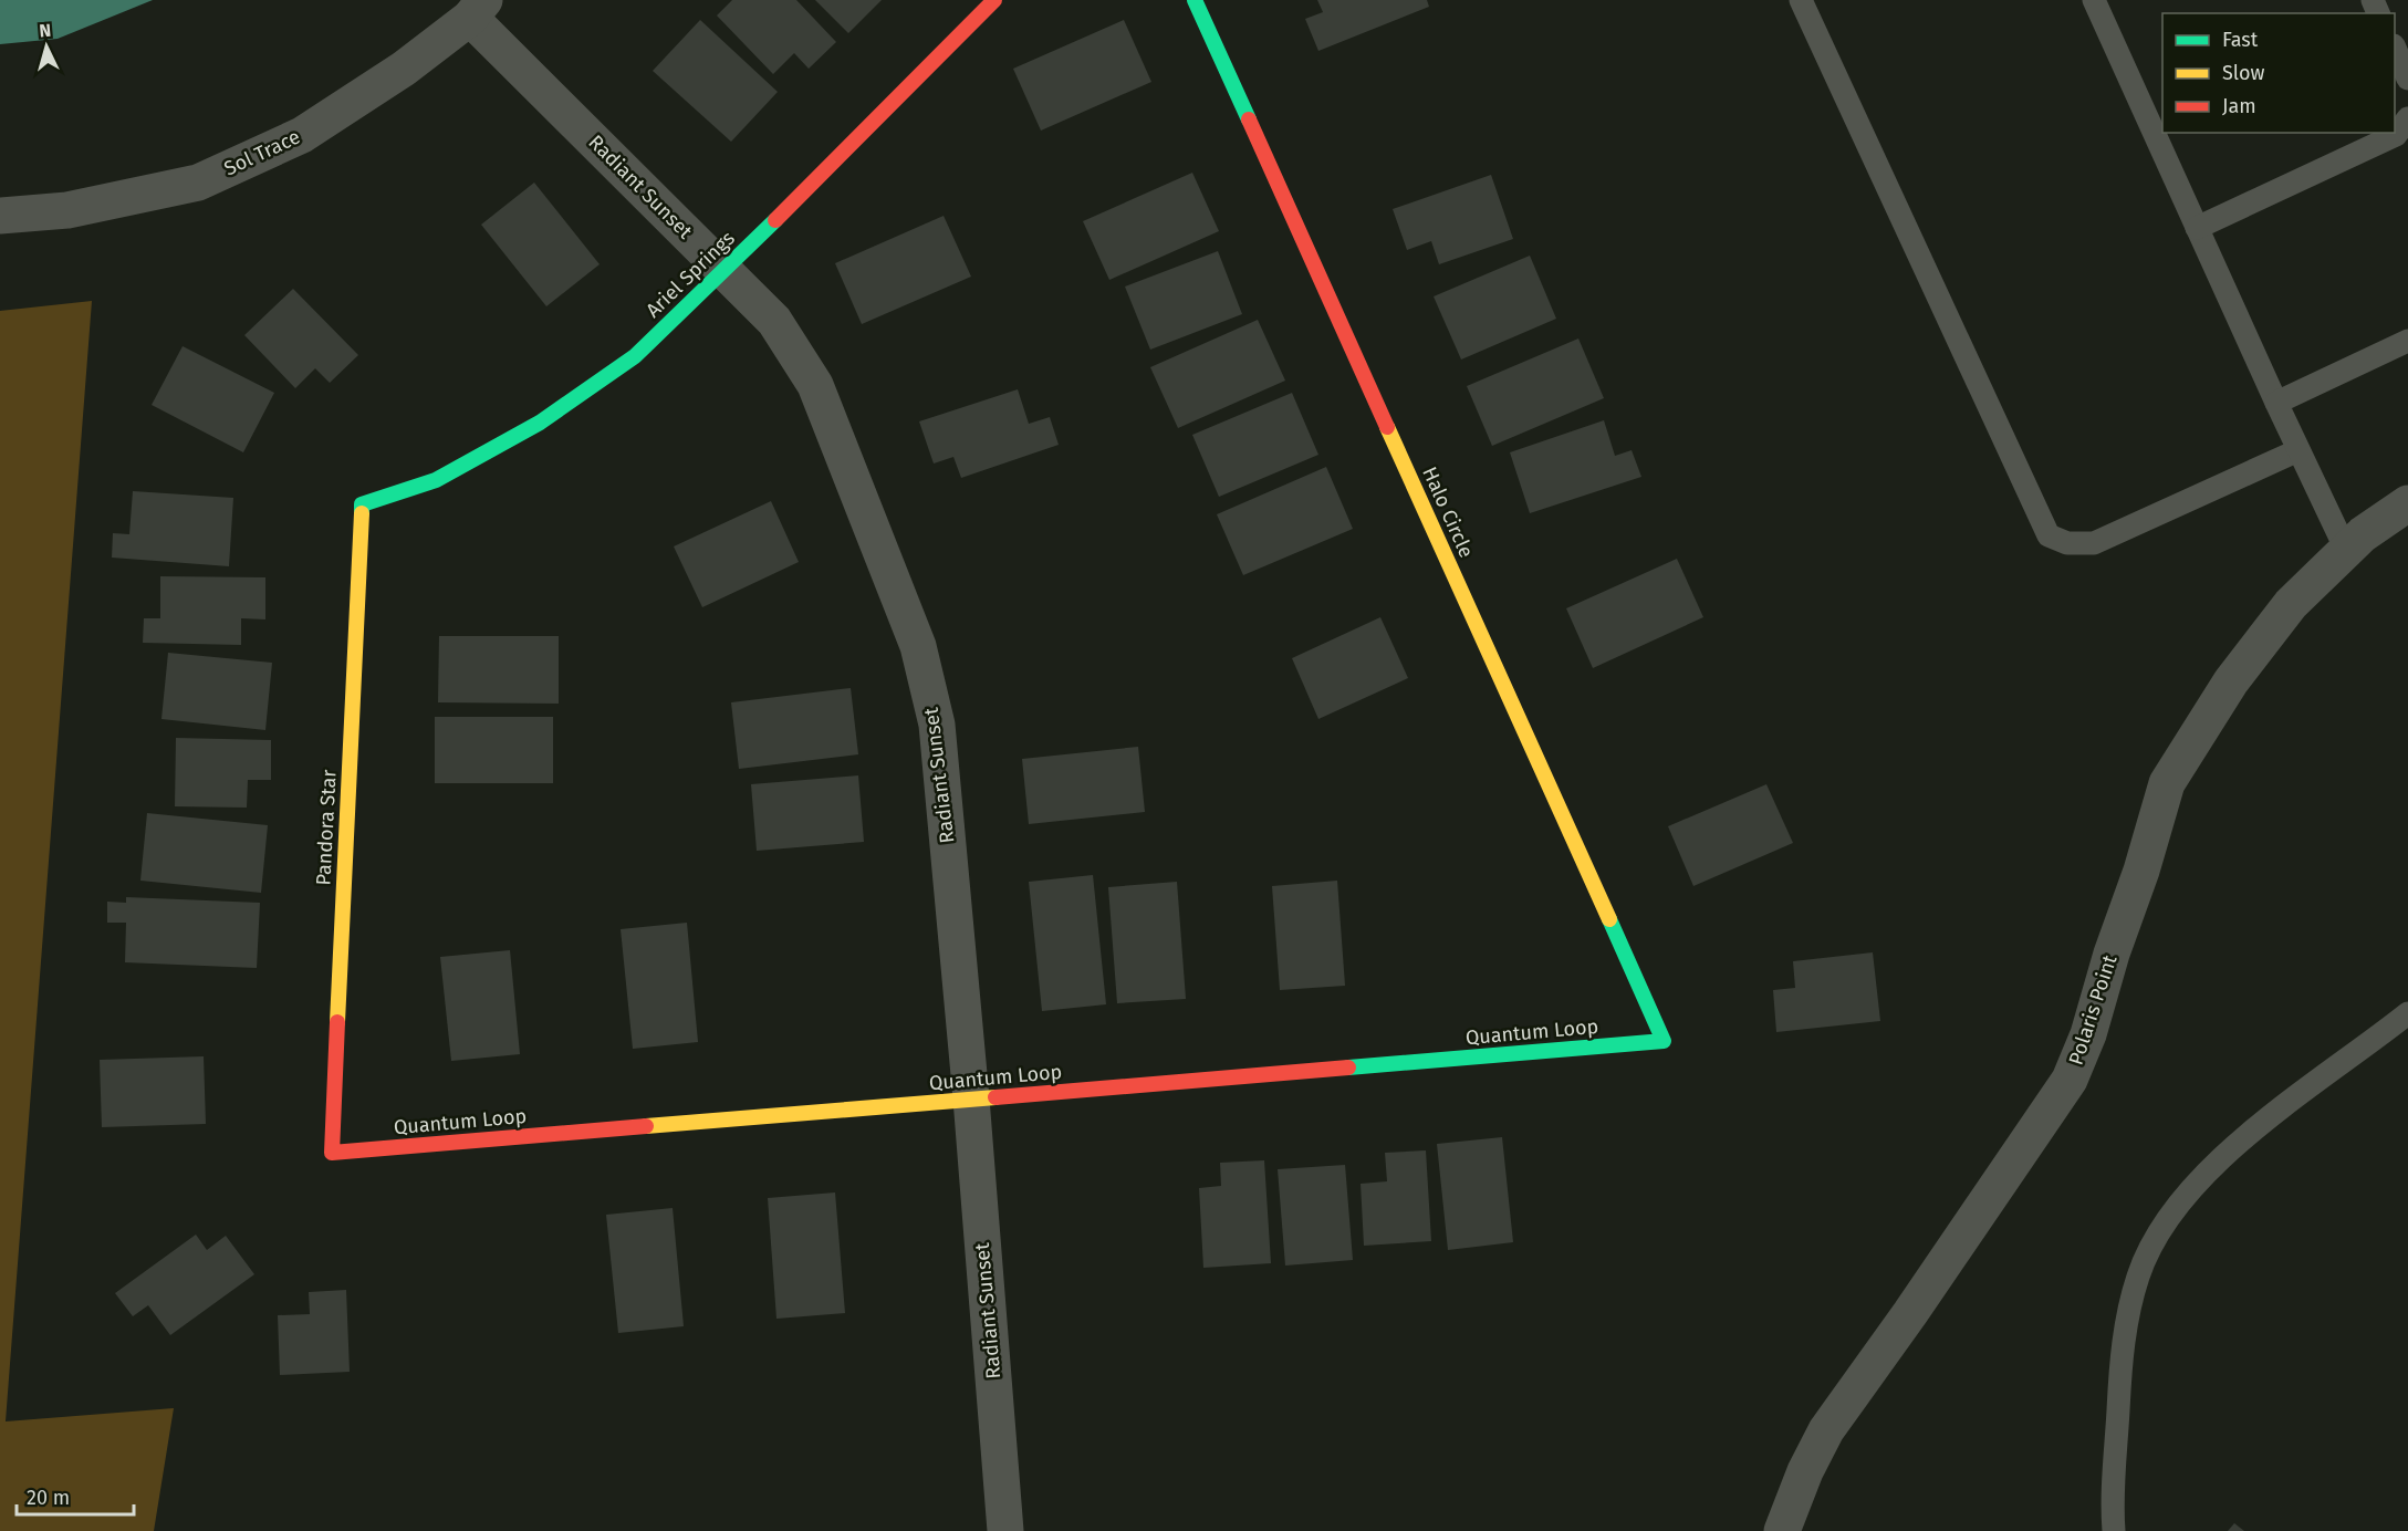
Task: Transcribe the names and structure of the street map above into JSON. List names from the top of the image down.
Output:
{
  "streets": {
    "street": [
      "Sol Trace",
      "Radiant Sunset",
      "Ariel Springs",
      "Halo Circle",
      "Pandora Star",
      "Polaris Point",
      "Quantum Loop"
    ]
  },
  "crossings": [
    ["Sol Trace", "Radiant Sunset"],
    ["Radiant Sunset", "Ariel Springs"],
    ["Radiant Sunset", "Quantum Loop"],
    ["Ariel Springs", "Pandora Star"],
    ["Halo Circle", "Quantum Loop"],
    ["Pandora Star", "Quantum Loop"]
  ],
  "legend": ["Fast", "Slow", "Jam"],
  "scale_bar": "20 m",
  "north": "top"
}
